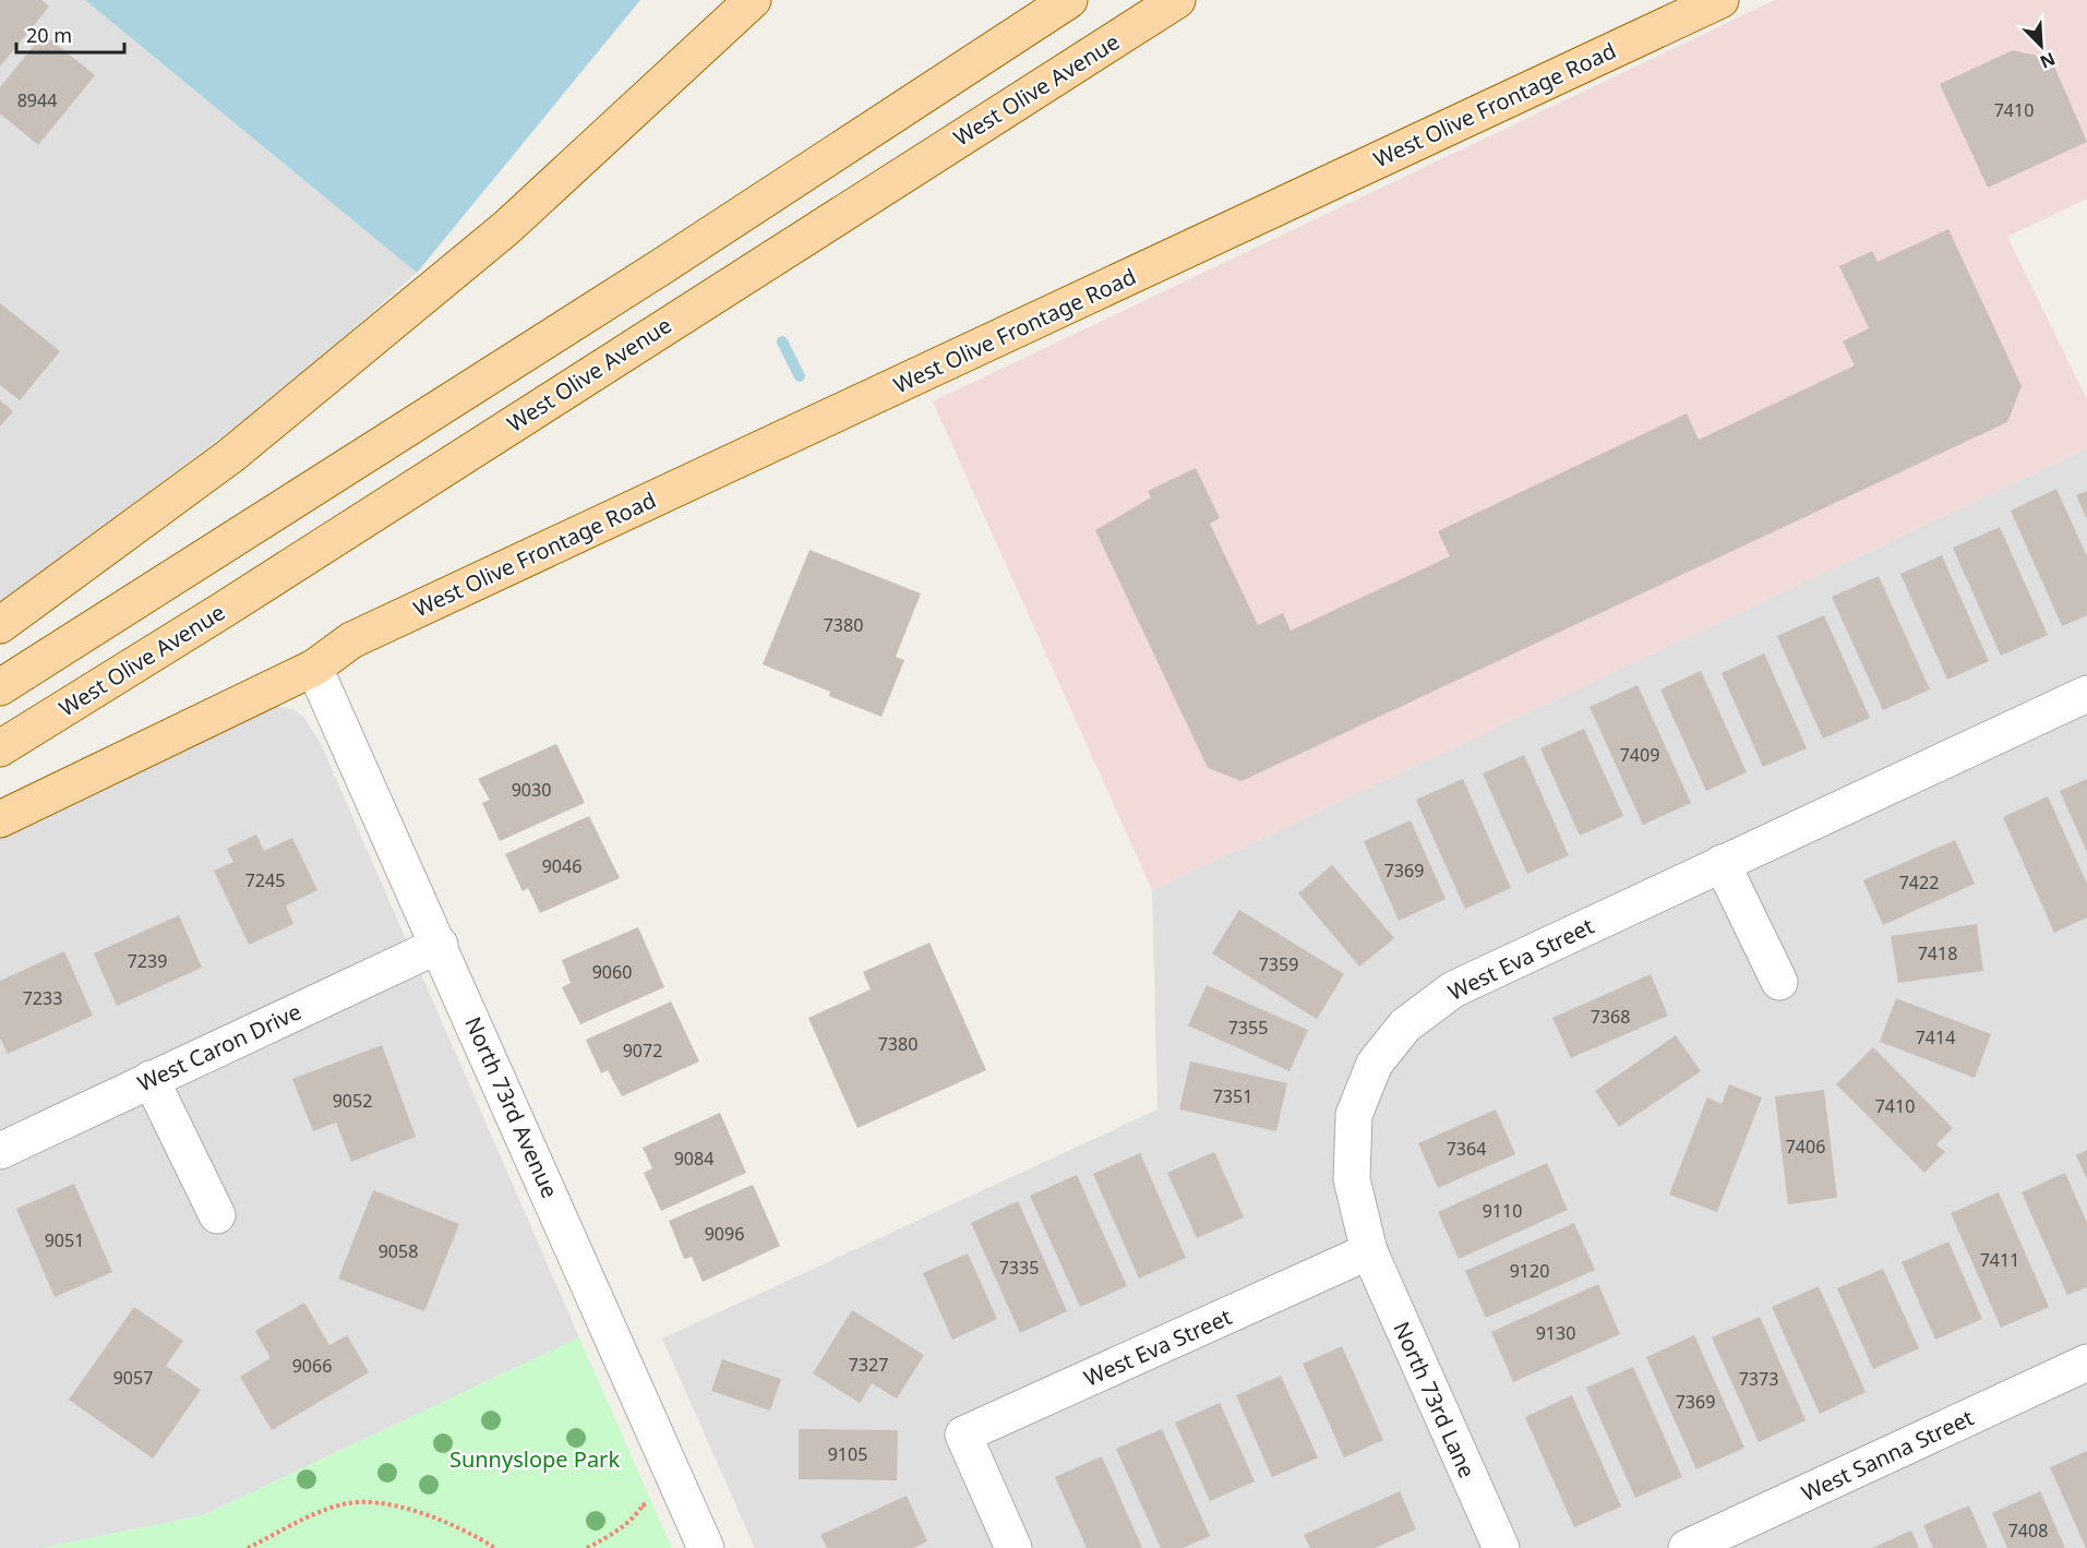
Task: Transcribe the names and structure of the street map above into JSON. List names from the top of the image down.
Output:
{
  "streets": {
    "main road": ["West Olive Avenue", "West Olive Frontage Road"],
    "street": [
      "West Eva Street",
      "West Caron Drive",
      "North 73rd Avenue",
      "North 73rd Lane",
      "West Sanna Street"
    ]
  },
  "crossings": [
    ["West Olive Frontage Road", "North 73rd Avenue"],
    ["West Eva Street", "North 73rd Lane"],
    ["West Caron Drive", "North 73rd Avenue"]
  ],
  "parks": ["Sunnyslope Park"],
  "house_numbers": [
    "8944",
    "7410",
    "7380",
    "7409",
    "9030",
    "9046",
    "7369",
    "7245",
    "7422",
    "7418",
    "7239",
    "7359",
    "9060",
    "7233",
    "7368",
    "7355",
    "7414",
    "7380",
    "9072",
    "7351",
    "9052",
    "7410",
    "7406",
    "7364",
    "9084",
    "9110",
    "9096",
    "9051",
    "9058",
    "7411",
    "7335",
    "9120",
    "9130",
    "7327",
    "9066",
    "9057",
    "7373",
    "7369",
    "9105",
    "7408"
  ],
  "scale_bar": "20 m",
  "north": "bottom right"
}
